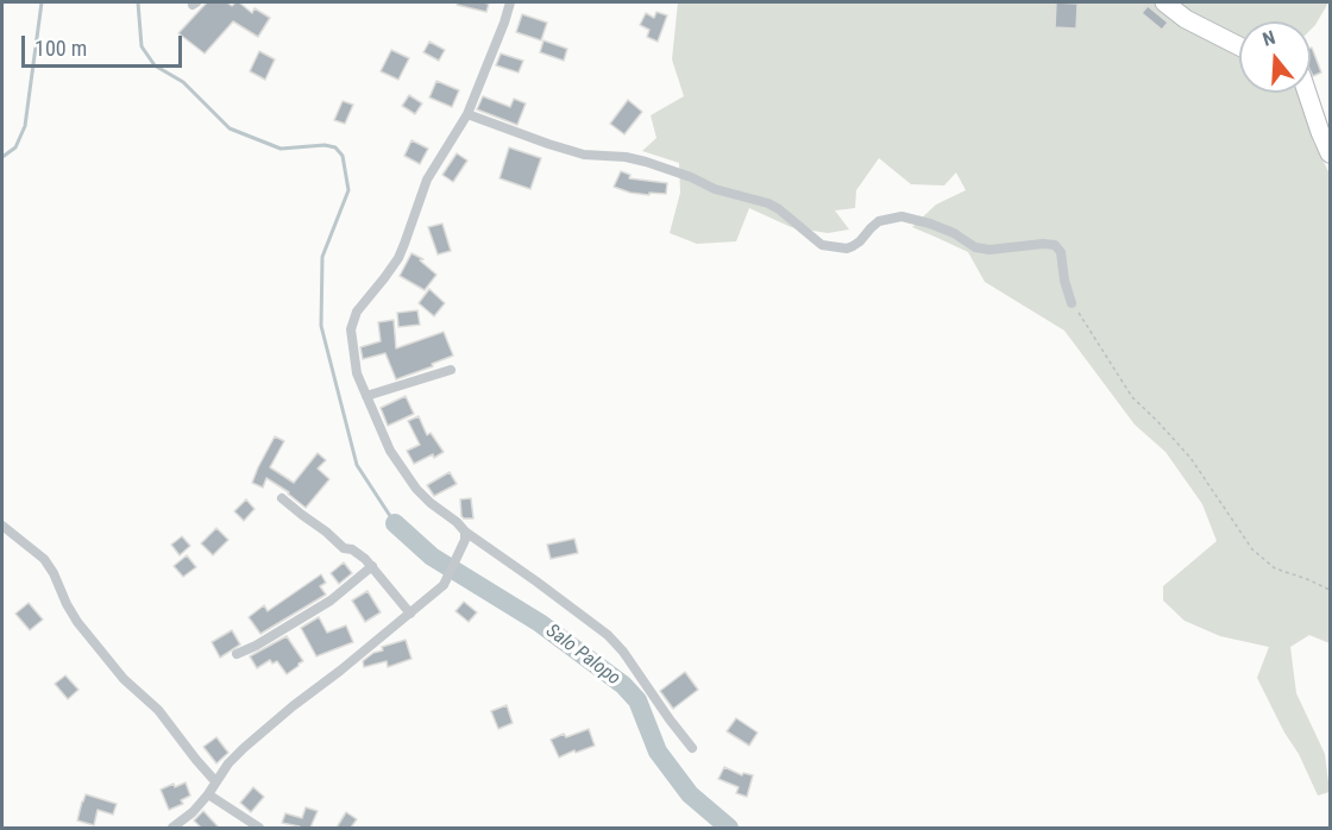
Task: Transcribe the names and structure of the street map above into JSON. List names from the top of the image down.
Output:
{
  "water": ["Salo Palopo"],
  "scale_bar": "100 m",
  "north": "top"
}
